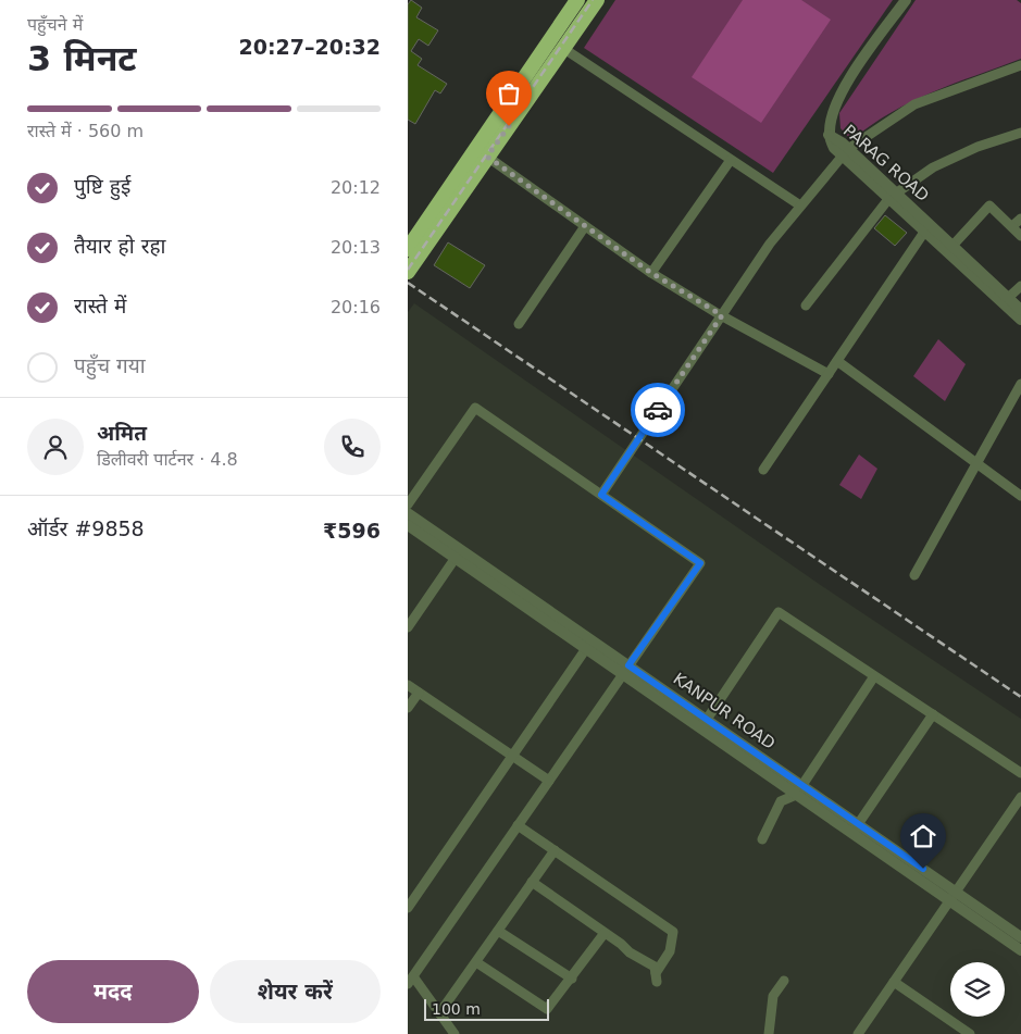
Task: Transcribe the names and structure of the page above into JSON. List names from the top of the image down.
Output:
{
  "streets": {
    "street": ["PARAG ROAD", "KANPUR ROAD"]
  },
  "scale_bar": "100 m",
  "page": {
    "heading": ["3 मिनट", "पहुँचने में", "20:27–20:32"],
    "panel": [
      "अमित",
      "डिलीवरी पार्टनर · 4.8",
      "ऑर्डर #9858",
      "₹596"
    ],
    "bar": "रास्ते में · 560 m",
    "list": [
      ["पुष्टि हुई", "20:12"],
      ["तैयार हो रहा", "20:13"],
      ["रास्ते में", "20:16"],
      "पहुँच गया"
    ],
    "buttons": ["मदद", "शेयर करें"],
    "scale": "100 m"
  }
}
